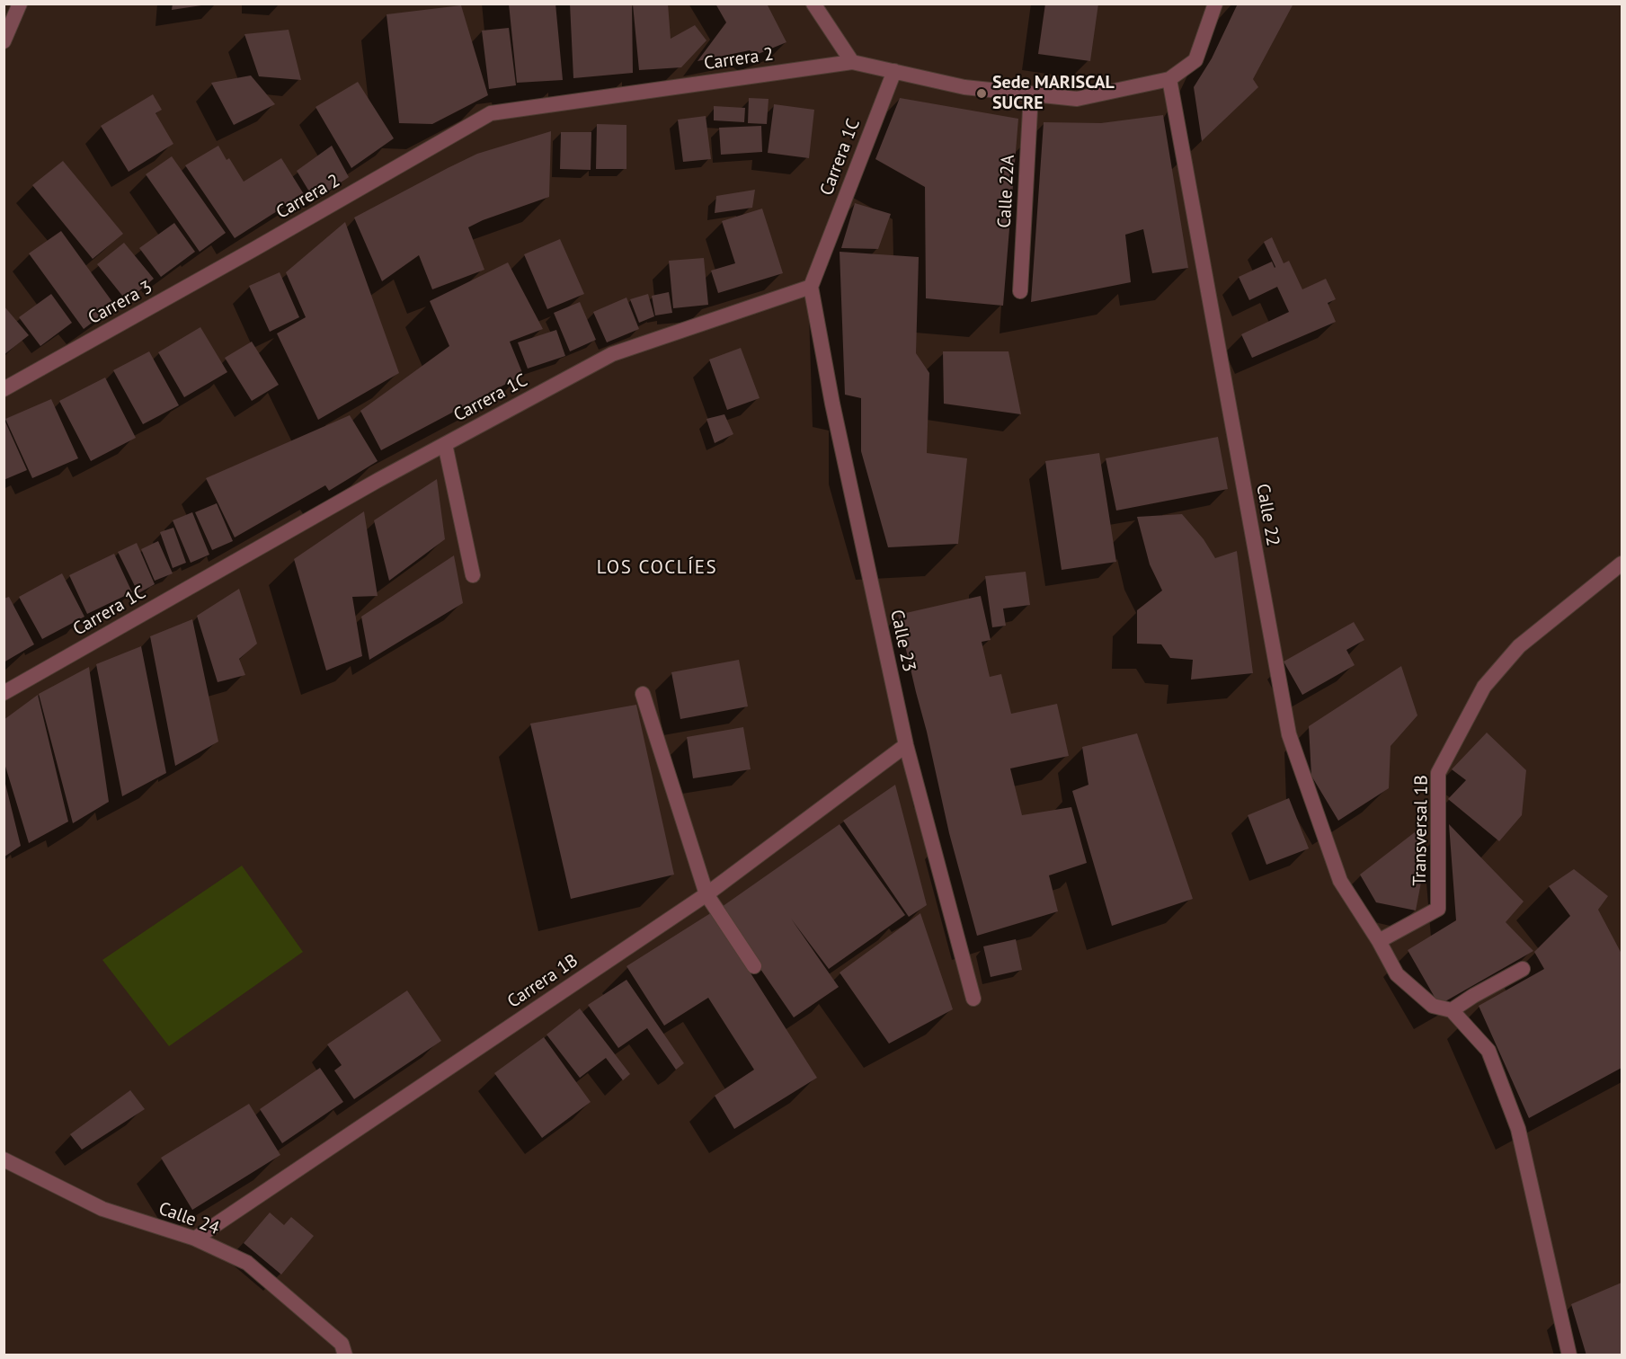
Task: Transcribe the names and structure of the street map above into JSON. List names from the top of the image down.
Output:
{
  "streets": {
    "street": [
      "Carrera 2",
      "Carrera 1C",
      "Calle 22A",
      "Carrera 3",
      "Calle 22",
      "Calle 23",
      "Transversal 1B",
      "Carrera 1B",
      "Calle 24"
    ]
  },
  "crossings": [
    ["Carrera 2", "Carrera 1C"],
    ["Carrera 2", "Calle 22A"],
    ["Carrera 2", "Carrera 3"],
    ["Carrera 2", "Calle 22"],
    ["Carrera 1C", "Calle 23"],
    ["Calle 22", "Transversal 1B"],
    ["Calle 23", "Carrera 1B"],
    ["Carrera 1B", "Calle 24"]
  ],
  "districts": ["LOS COCLÍES"],
  "places": ["Sede MARISCAL SUCRE"]
}
